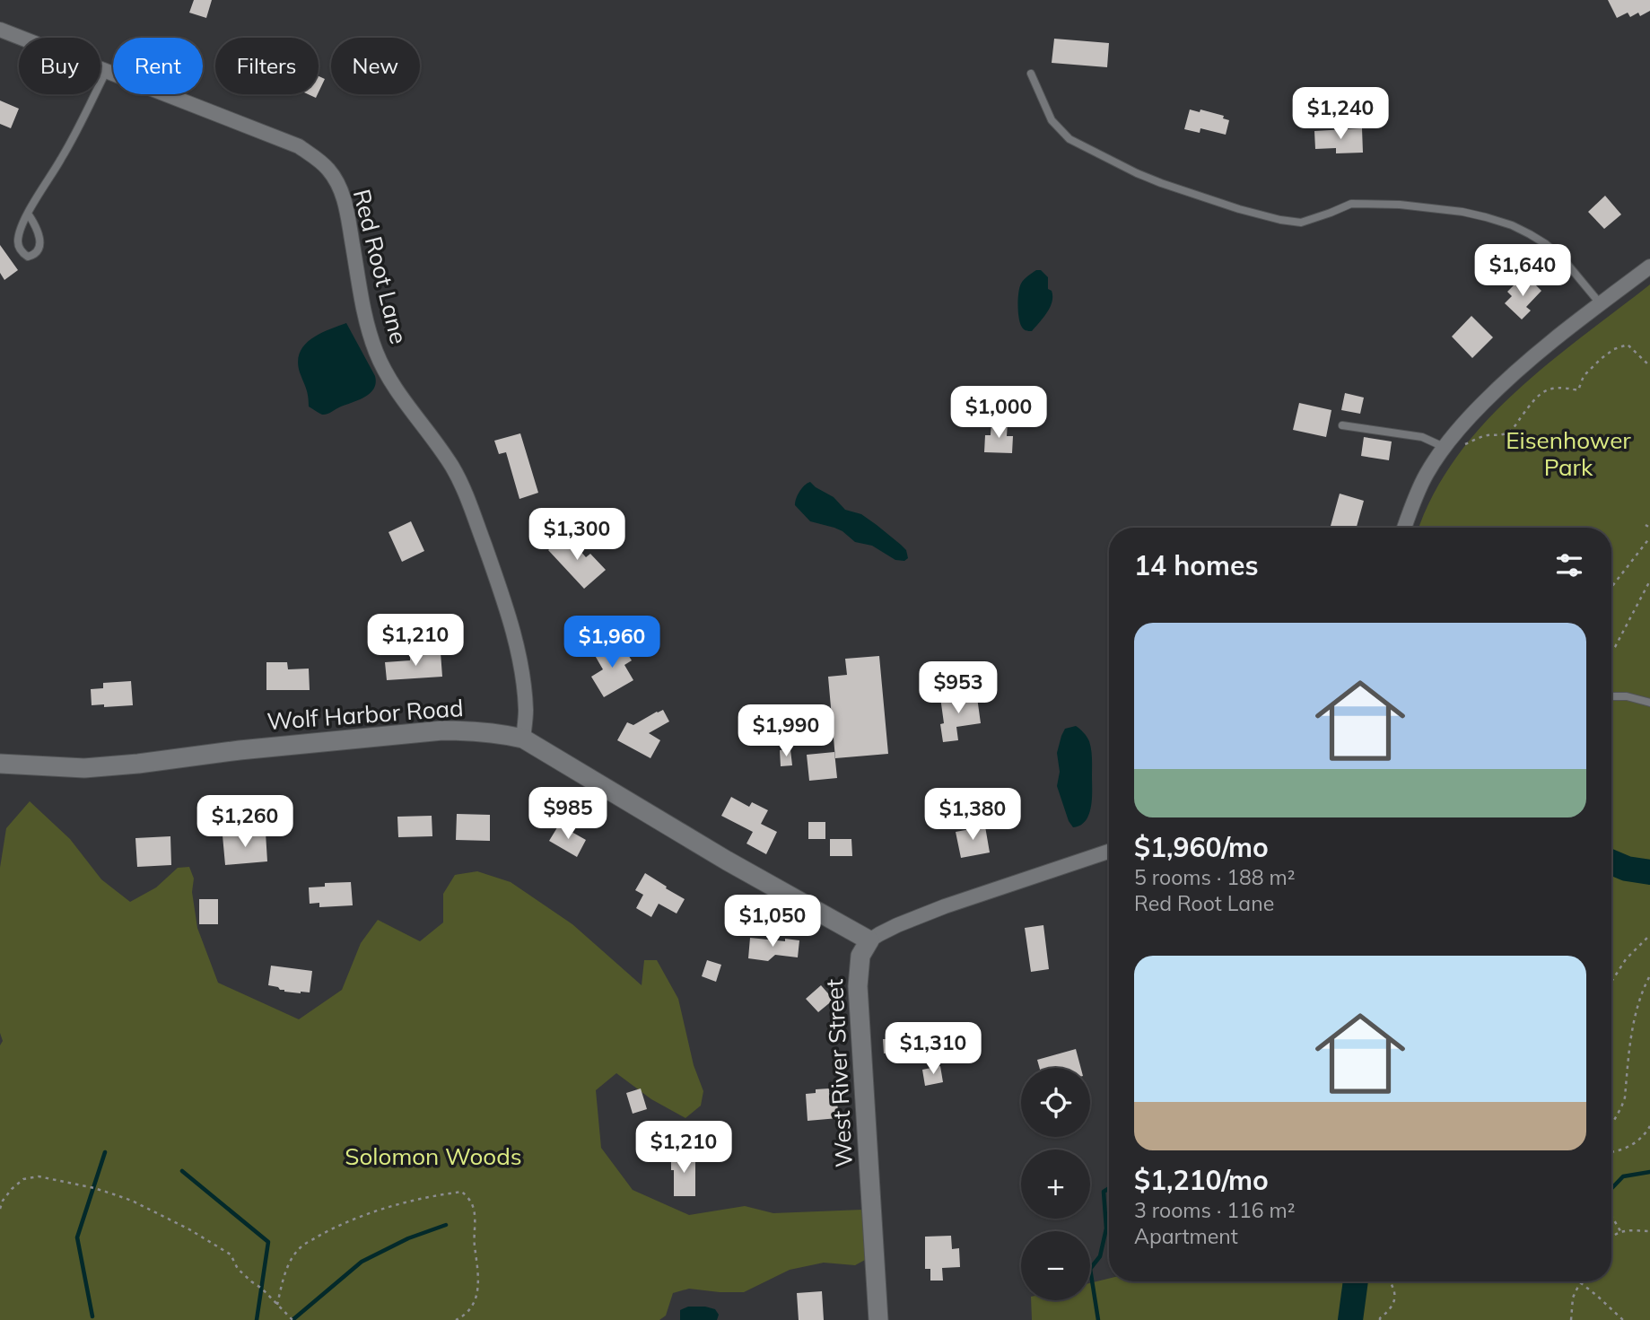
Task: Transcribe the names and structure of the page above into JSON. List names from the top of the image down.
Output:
{
  "streets": {
    "street": ["Red Root Lane", "Wolf Harbor Road", "West River Street"]
  },
  "crossings": [
    ["Red Root Lane", "Wolf Harbor Road"],
    ["Wolf Harbor Road", "West River Street"]
  ],
  "parks": ["Eisenhower Park", "Solomon Woods"],
  "page": {
    "chip": [
      "Buy",
      "Rent",
      "Filters",
      "New"
    ],
    "price": [
      "$1,240",
      "$1,640",
      "$1,000",
      "$1,300",
      "$1,210",
      "$1,960",
      "$953",
      "$1,990",
      "$985",
      "$1,380",
      "$1,260",
      "$1,050",
      "$1,310",
      "$1,210"
    ],
    "heading": "14 homes",
    "list": [
      {
        "name": "$1,960/mo",
        "note": "5 rooms · 188 m² · Red Root Lane"
      },
      {
        "name": "$1,210/mo",
        "note": "3 rooms · 116 m² · Apartment"
      }
    ],
    "map_buttons": ["+", "−"]
  }
}
